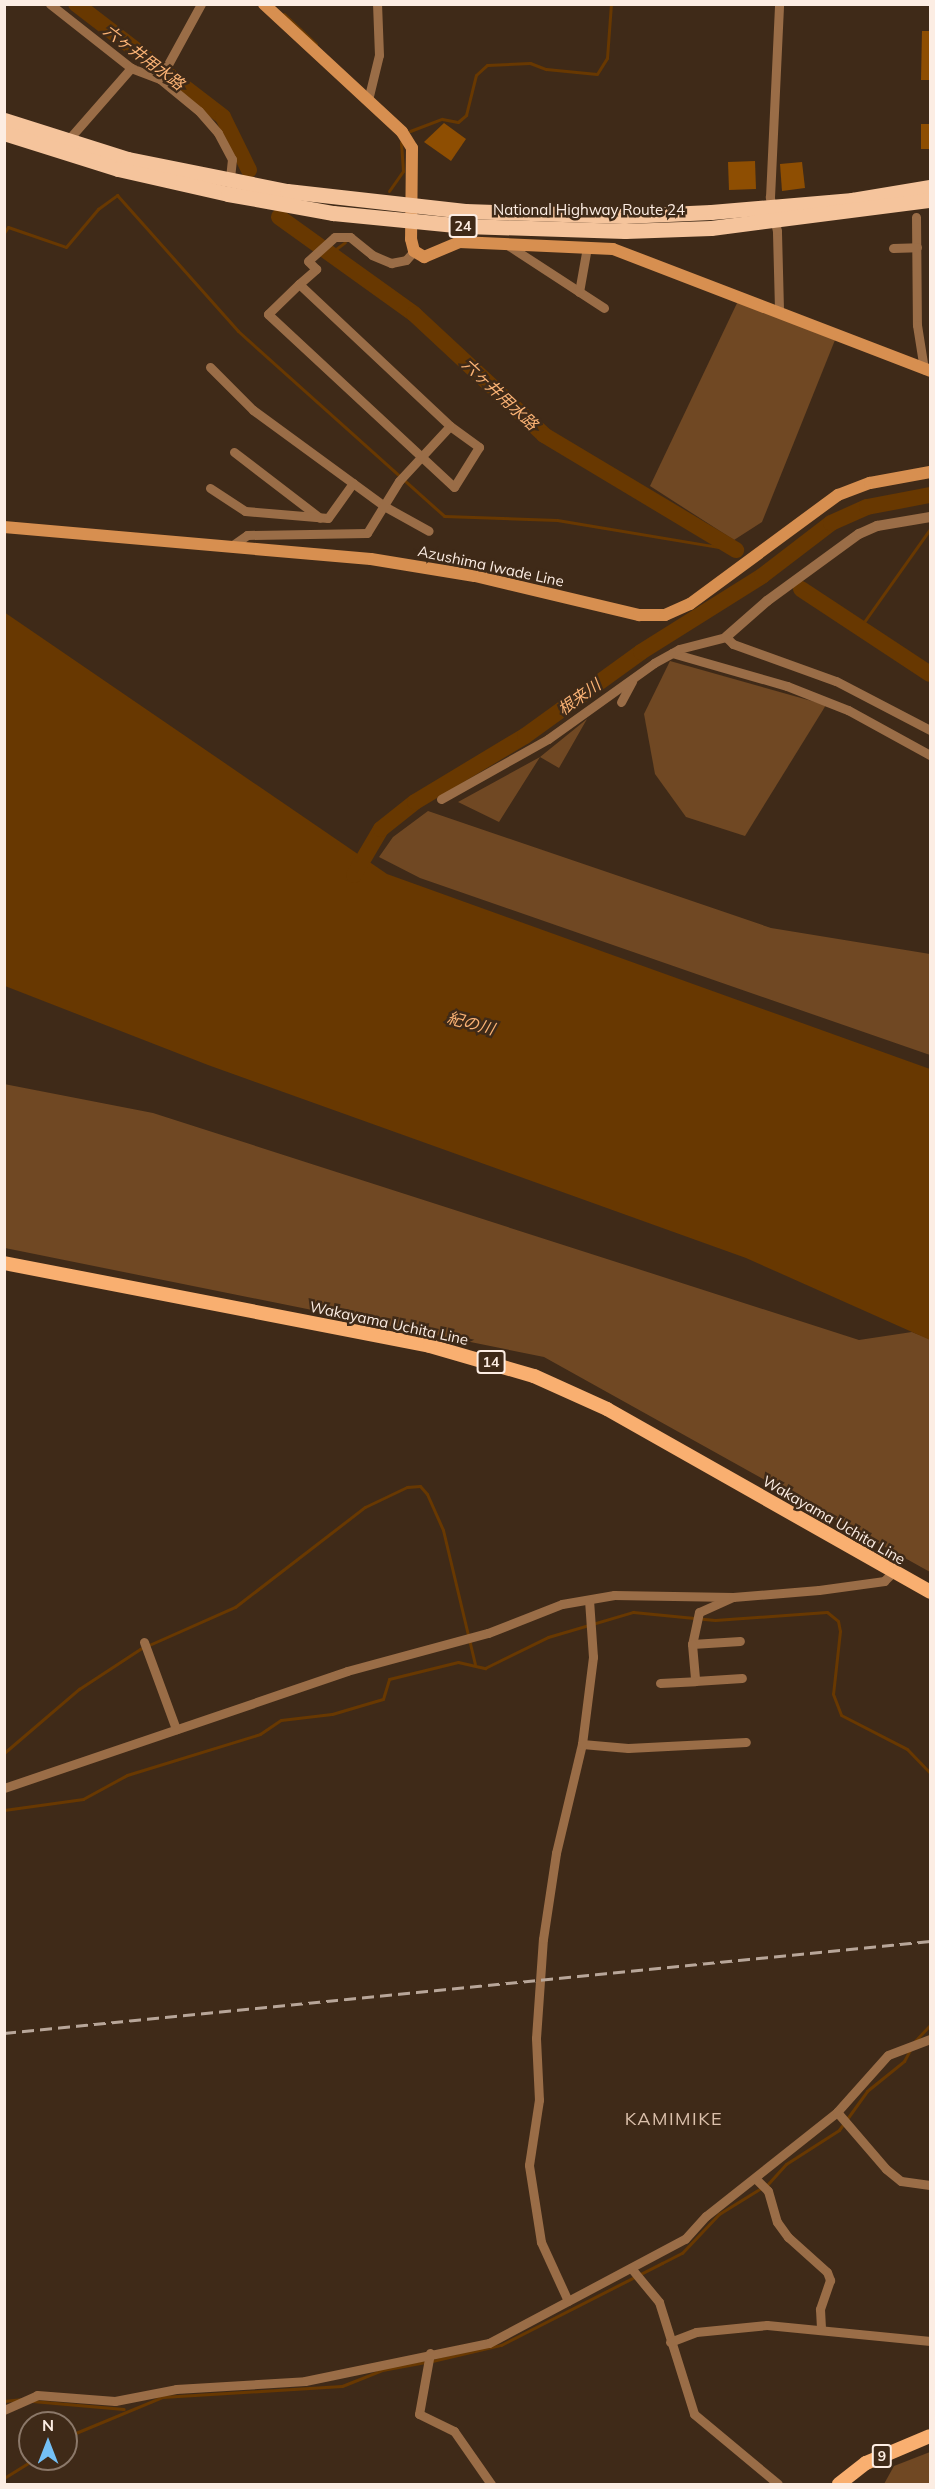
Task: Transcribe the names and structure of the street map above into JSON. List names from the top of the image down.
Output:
{
  "streets": {
    "highway": ["National Highway Route 24", "24"],
    "main road": [
      "Azushima Iwade Line",
      "Wakayama Uchita Line",
      "14",
      "9"
    ]
  },
  "districts": ["KAMIMIKE"],
  "water": ["六ヶ井用水路", "根来川", "紀の川"],
  "north": "top"
}
